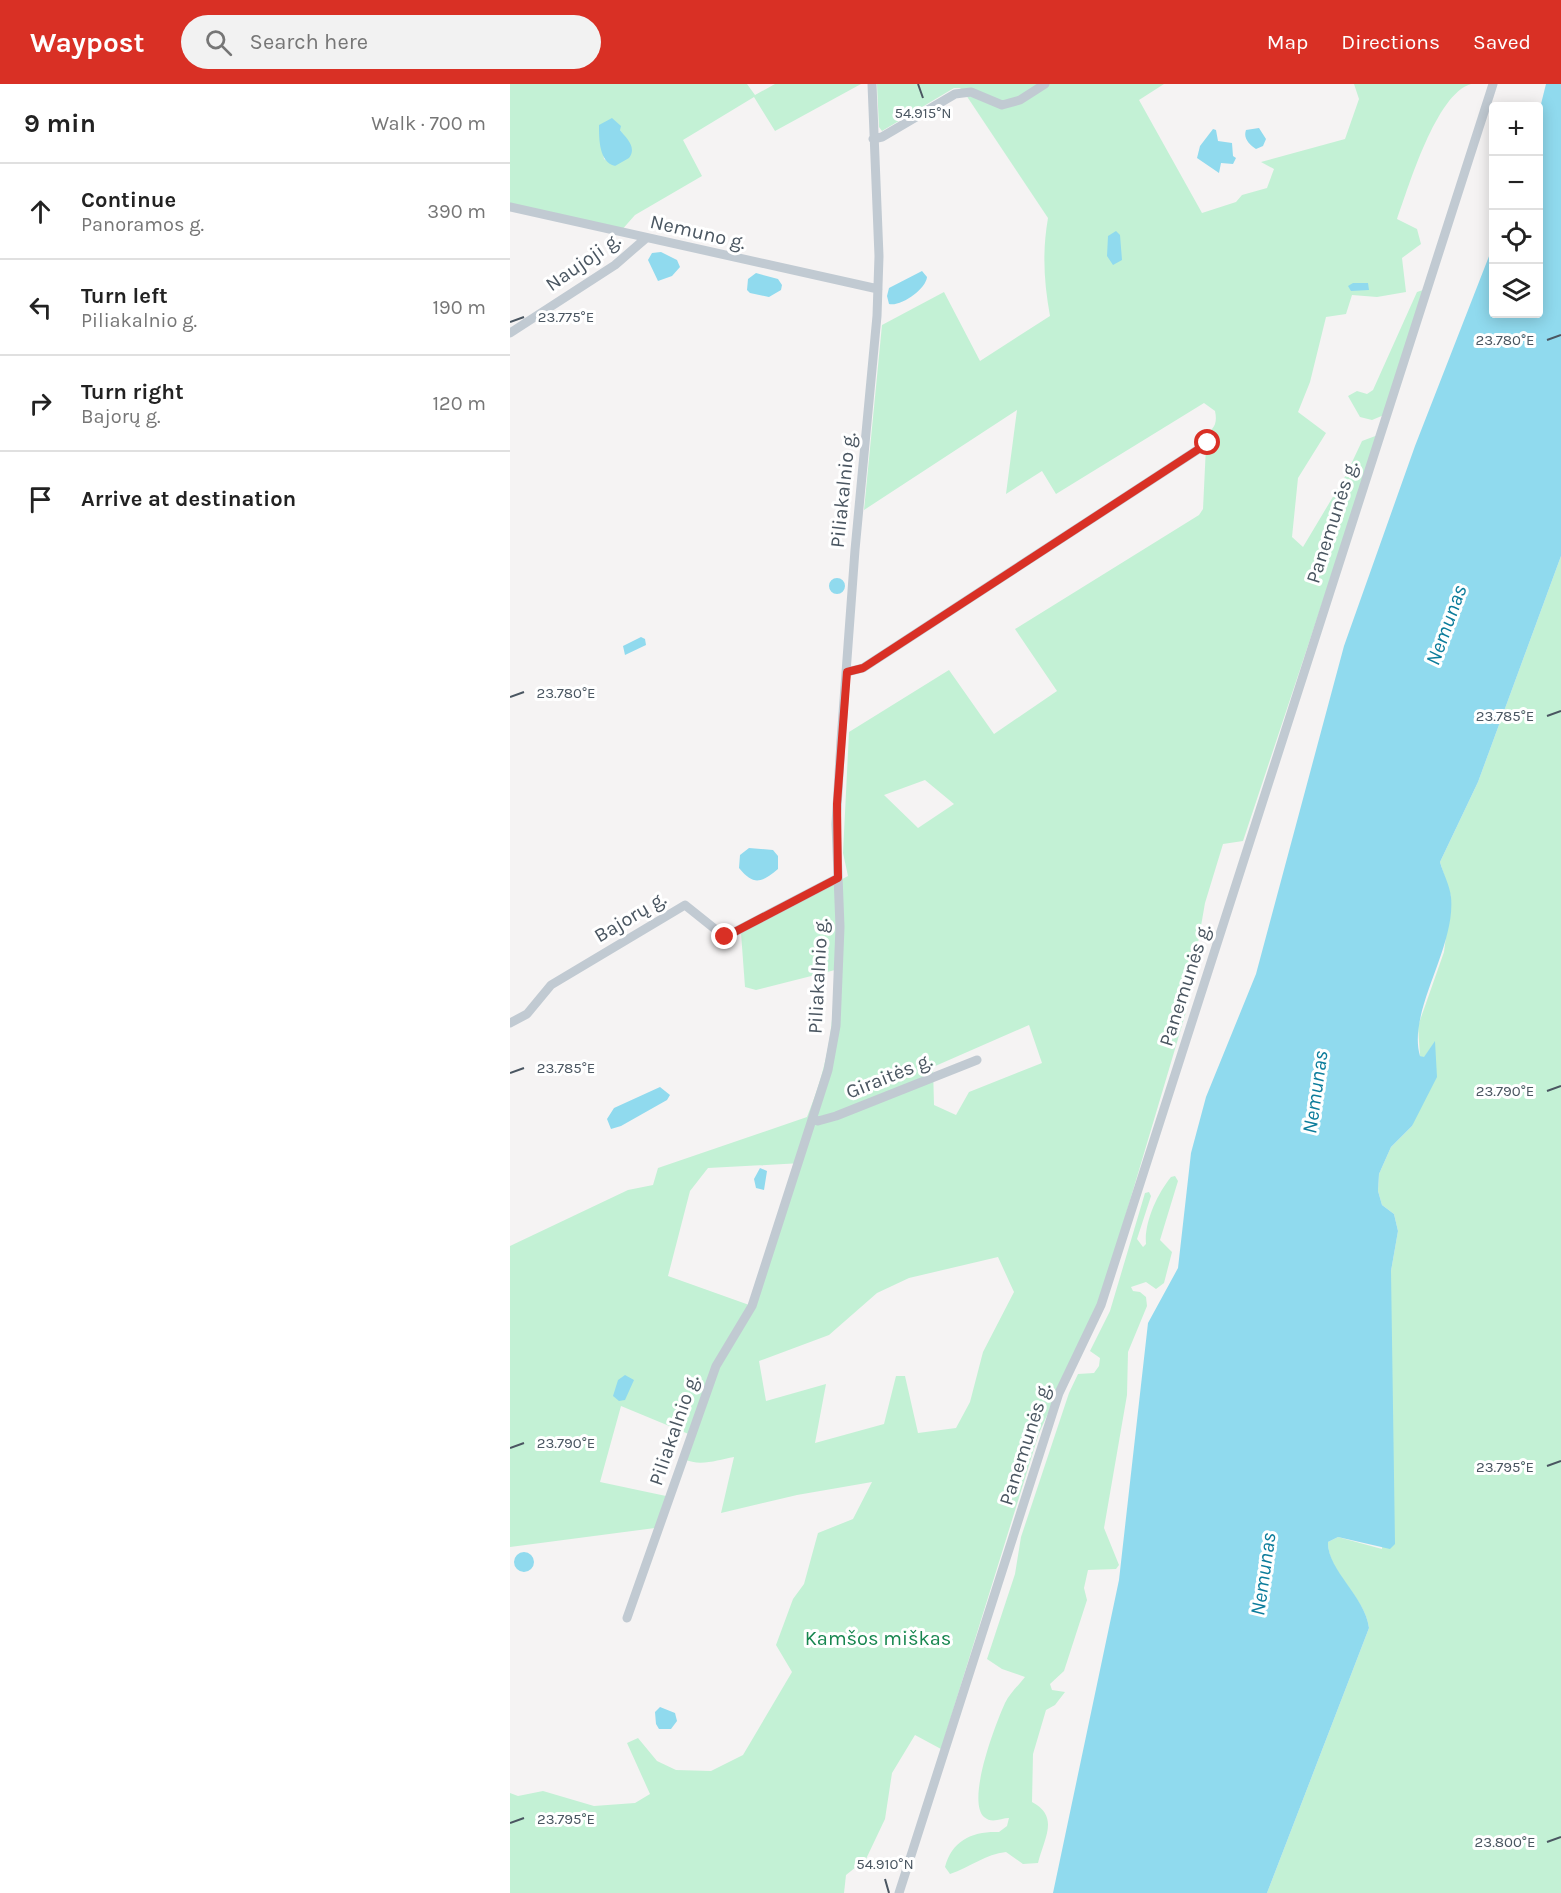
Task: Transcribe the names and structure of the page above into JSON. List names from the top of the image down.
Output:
{
  "streets": {
    "street": [
      "Nemuno g.",
      "Naujoji g.",
      "Piliakalnio g.",
      "Panemunės g.",
      "Bajorų g.",
      "Giraitės g."
    ]
  },
  "crossings": [
    ["Nemuno g.", "Naujoji g."],
    ["Nemuno g.", "Piliakalnio g."],
    ["Piliakalnio g.", "Bajorų g."],
    ["Piliakalnio g.", "Giraitės g."]
  ],
  "water": ["Nemunas"],
  "parks": ["Kamšos miškas"],
  "page": {
    "header": "Waypost",
    "search": "Search here",
    "nav": ["Map", "Directions", "Saved"],
    "heading": ["9 min", "Walk · 700 m"],
    "map_buttons": ["+", "−"],
    "list": [
      ["Continue", "Panoramos g.", "390 m"],
      ["Turn left", "Piliakalnio g.", "190 m"],
      ["Turn right", "Bajorų g.", "120 m"],
      "Arrive at destination"
    ]
  },
  "coordinates": [
    "54.915°N",
    "23.775°E",
    "23.780°E",
    "23.785°E",
    "23.790°E",
    "23.795°E",
    "23.800°E",
    "54.910°N"
  ]
}
